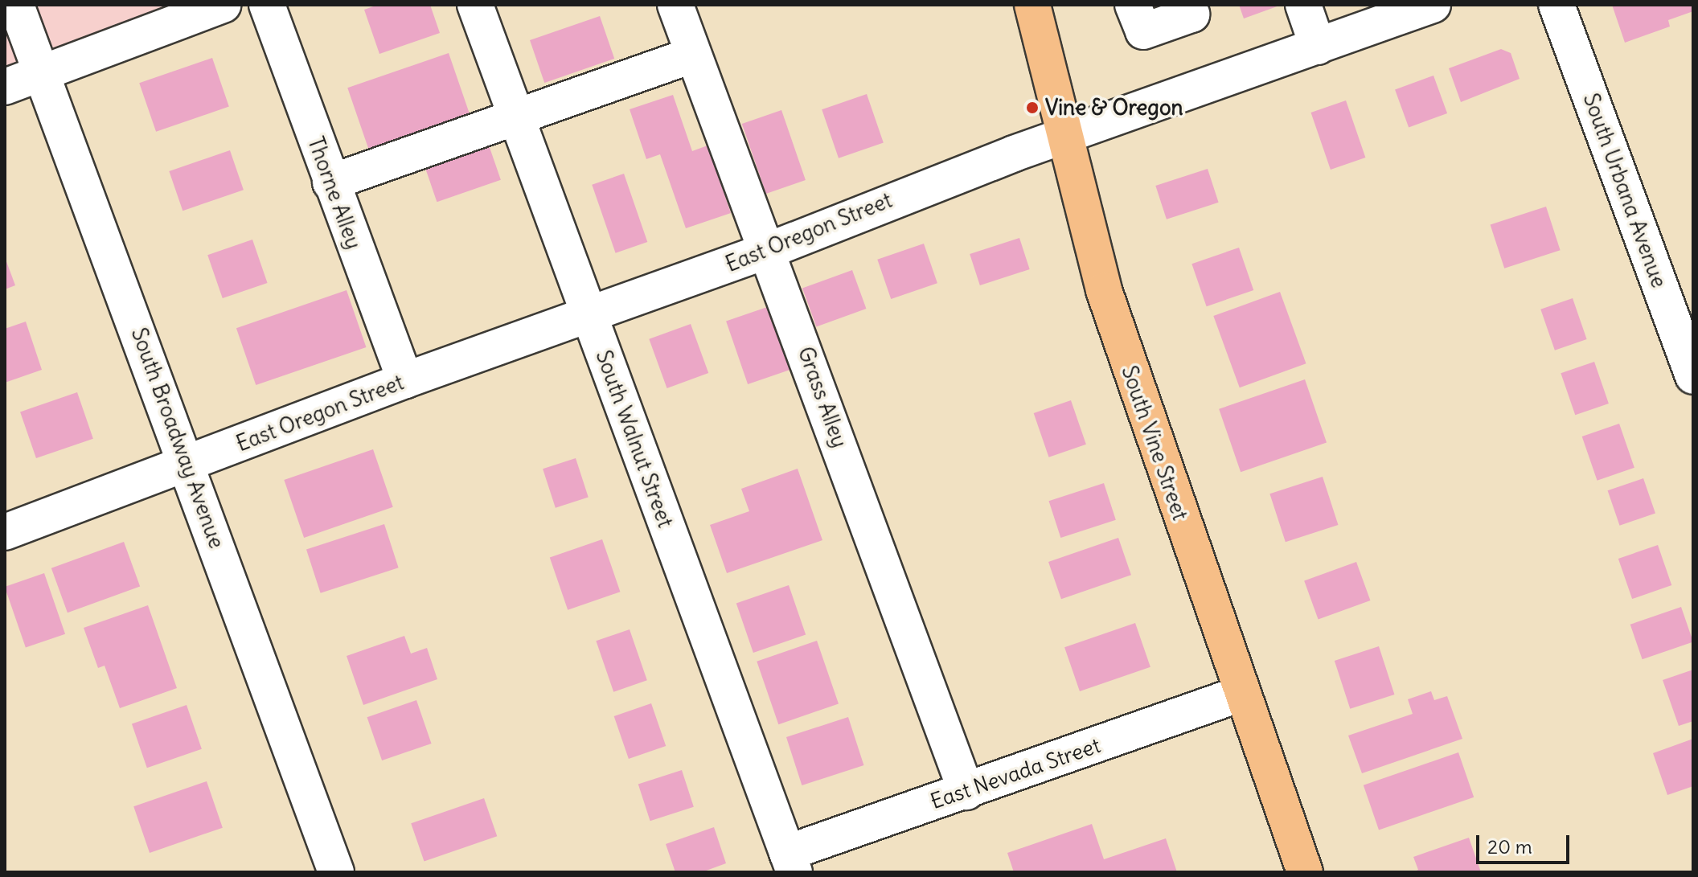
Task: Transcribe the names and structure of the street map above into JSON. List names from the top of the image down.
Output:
{
  "streets": {
    "main road": ["South Vine Street"],
    "street": [
      "South Urbana Avenue",
      "Thorne Alley",
      "East Oregon Street",
      "Grass Alley",
      "South Broadway Avenue",
      "South Walnut Street",
      "East Nevada Street"
    ]
  },
  "crossings": [
    ["Thorne Alley", "East Oregon Street"],
    ["East Oregon Street", "Grass Alley"],
    ["East Oregon Street", "South Broadway Avenue"],
    ["East Oregon Street", "South Walnut Street"],
    ["East Oregon Street", "South Vine Street"],
    ["Grass Alley", "East Nevada Street"],
    ["South Walnut Street", "East Nevada Street"],
    ["South Vine Street", "East Nevada Street"]
  ],
  "places": ["Vine & Oregon"],
  "scale_bar": "20 m"
}
